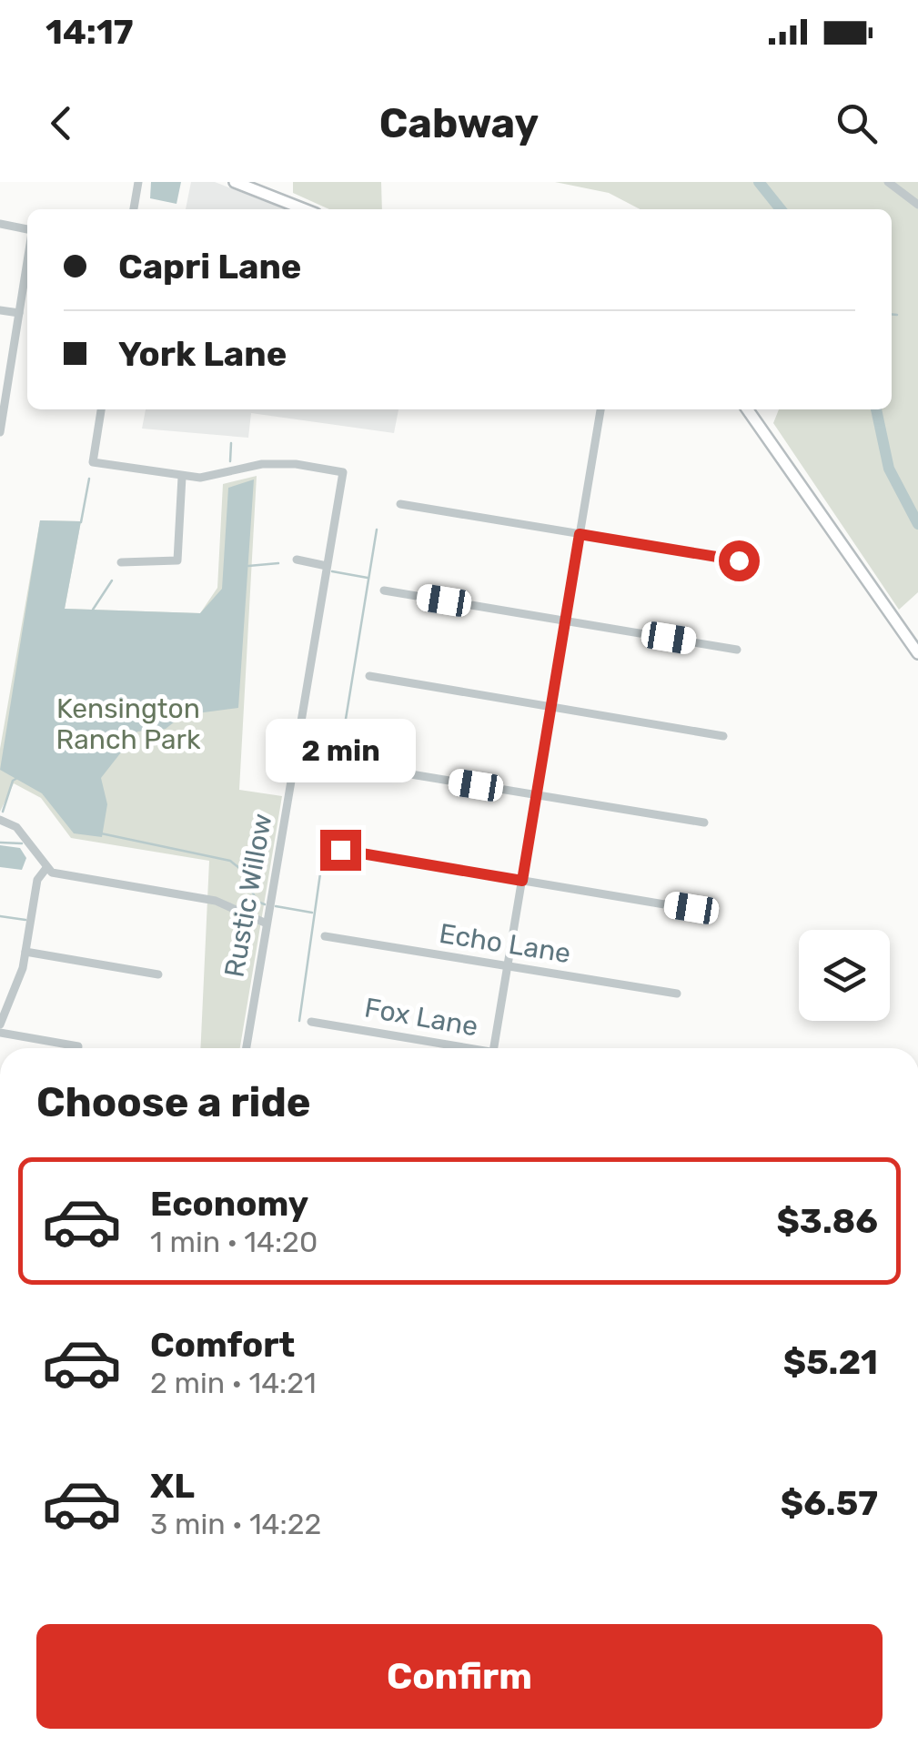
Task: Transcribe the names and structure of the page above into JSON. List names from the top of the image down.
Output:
{
  "streets": {
    "street": ["Rustic Willow", "Echo Lane", "Fox Lane"]
  },
  "parks": ["Kensington Ranch Park"],
  "page": {
    "status": "14:17",
    "header": "Cabway",
    "banner": ["Capri Lane", "York Lane"],
    "bubble": "2 min",
    "heading": "Choose a ride",
    "list": [
      {
        "name": "Economy",
        "note": "1 min · 14:20",
        "value": "$3.86"
      },
      {
        "name": "Comfort",
        "note": "2 min · 14:21",
        "value": "$5.21"
      },
      {
        "name": "XL",
        "note": "3 min · 14:22",
        "value": "$6.57"
      }
    ],
    "buttons": "Confirm"
  }
}
